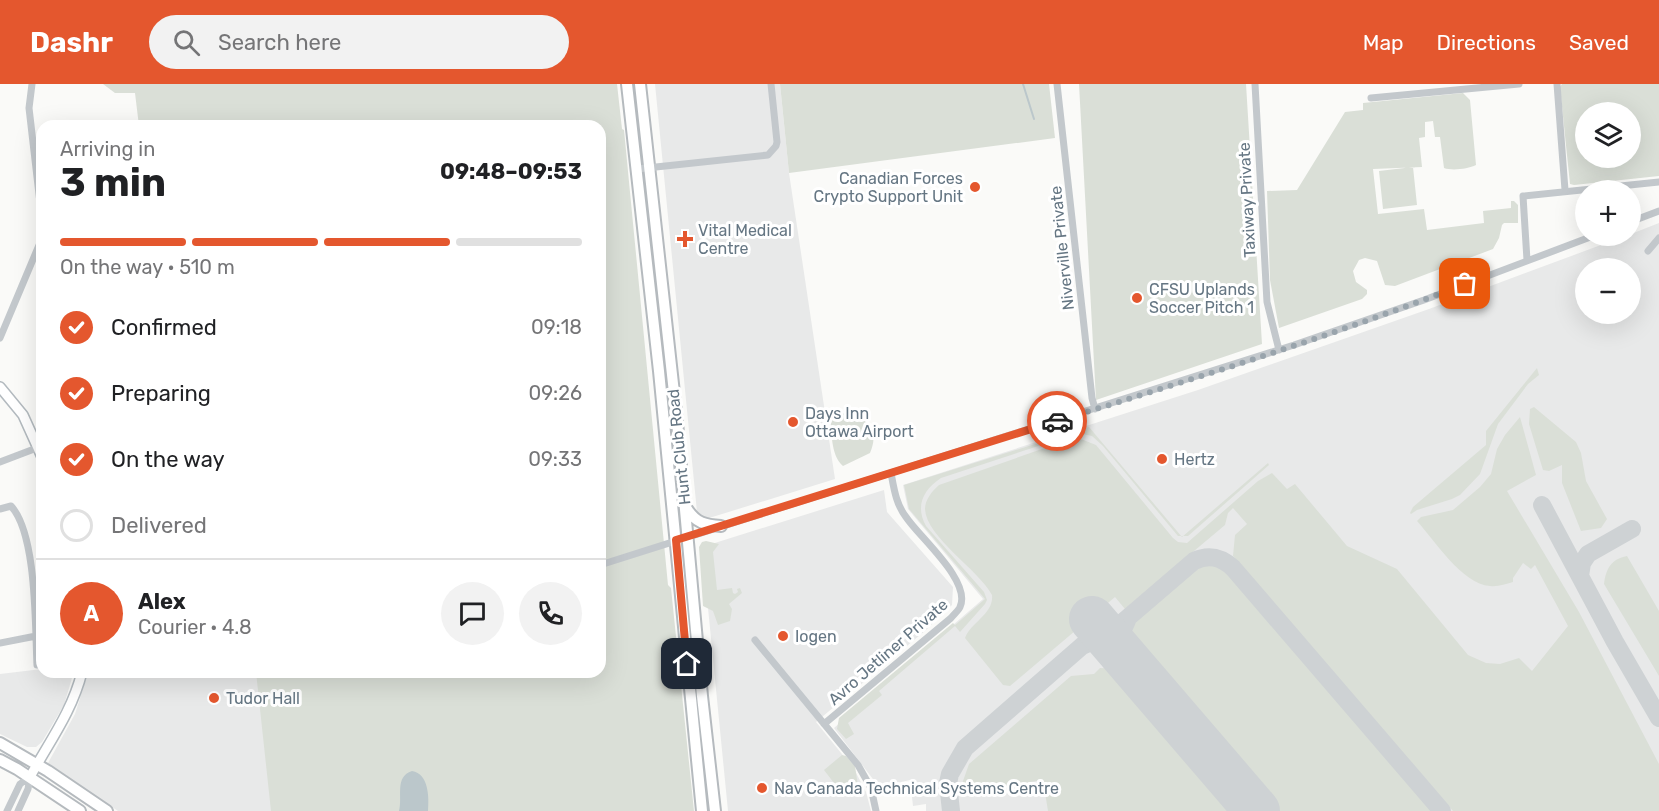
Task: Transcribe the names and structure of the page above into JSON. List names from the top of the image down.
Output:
{
  "streets": {
    "main road": ["Hunt Club Road"],
    "street": ["Taxiway Private", "Niverville Private", "Avro Jetliner Private"]
  },
  "places": {
    "other": [
      "Canadian Forces Crypto Support Unit",
      "CFSU Uplands Soccer Pitch 1",
      "Days Inn Ottawa Airport",
      "Hertz",
      "Iogen",
      "Tudor Hall",
      "Nav Canada Technical Systems Centre"
    ],
    "health": ["Vital Medical Centre"]
  },
  "page": {
    "header": "Dashr",
    "search": "Search here",
    "nav": ["Map", "Directions", "Saved"],
    "map_buttons": ["+", "−"],
    "heading": ["3 min", "Arriving in", "09:48–09:53"],
    "panel": ["Alex", "Courier · 4.8"],
    "bar": "On the way · 510 m",
    "list": [
      ["Confirmed", "09:18"],
      ["Preparing", "09:26"],
      ["On the way", "09:33"],
      "Delivered"
    ],
    "round": "A"
  }
}
